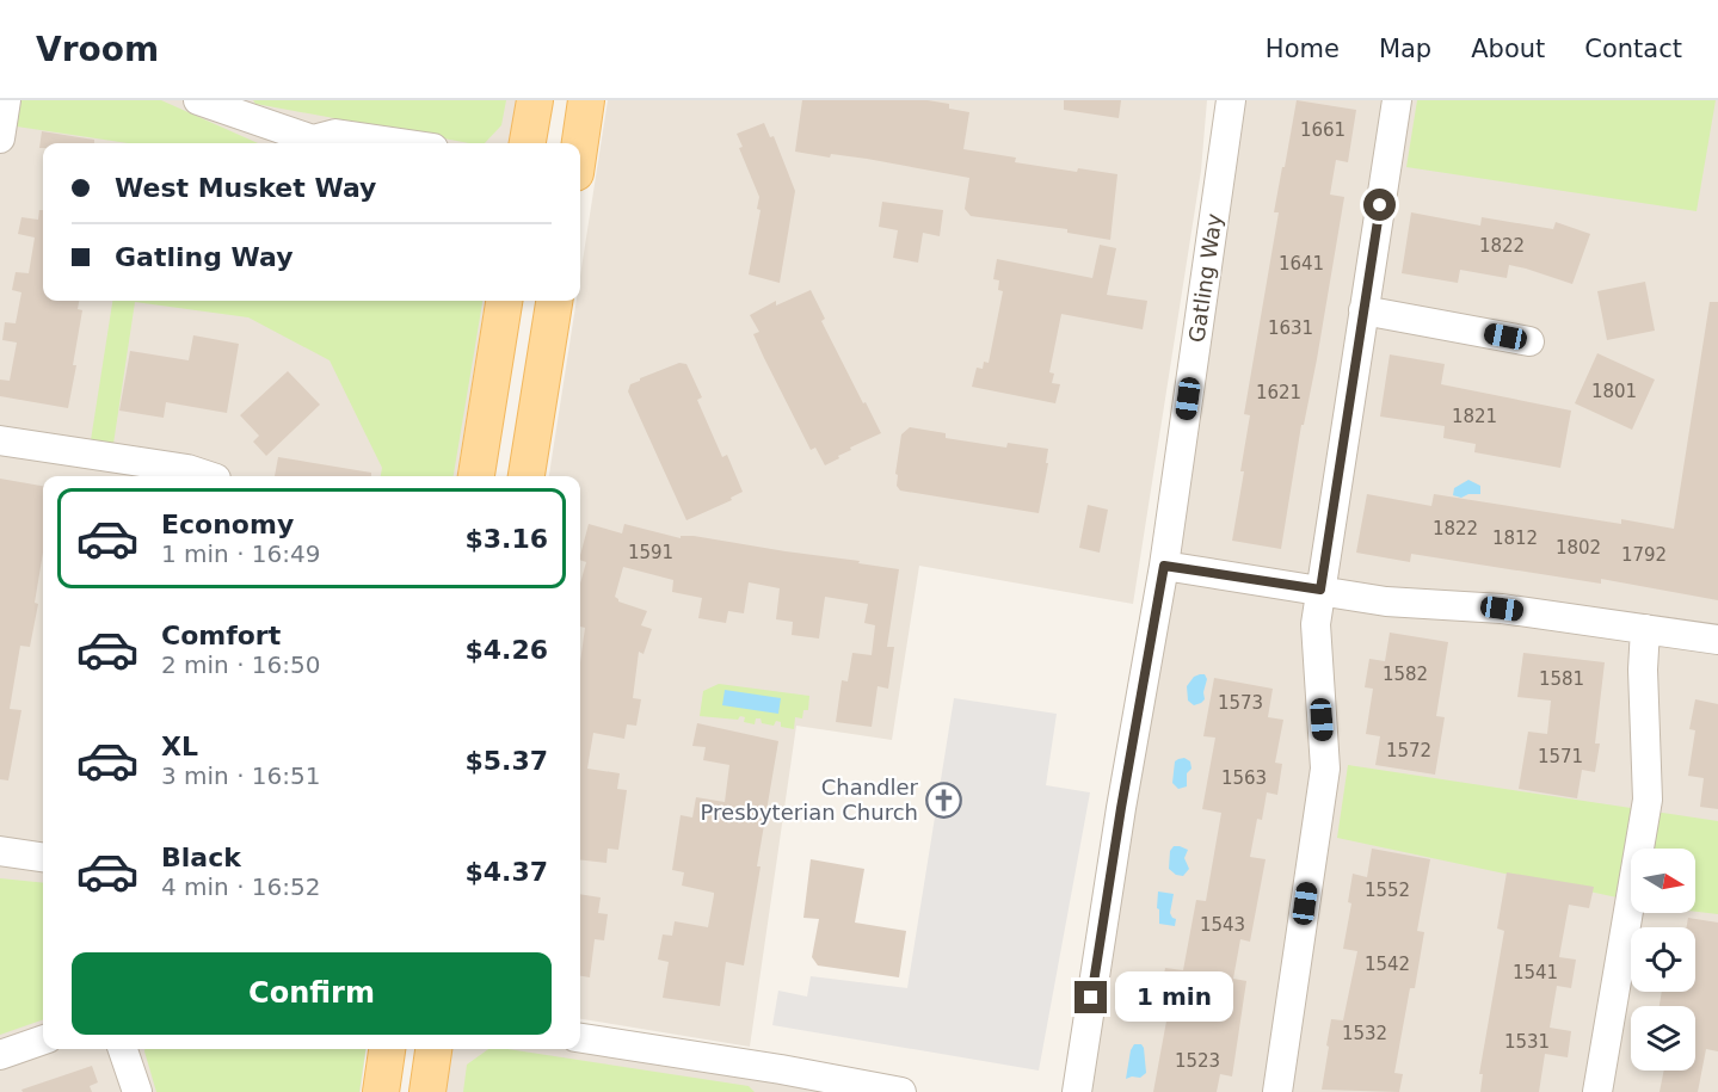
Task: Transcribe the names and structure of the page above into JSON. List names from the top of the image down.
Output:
{
  "streets": {
    "street": ["Gatling Way"]
  },
  "places": {
    "church": ["Chandler Presbyterian Church"]
  },
  "house_numbers": [
    "1661",
    "1822",
    "1641",
    "1631",
    "1801",
    "1621",
    "1821",
    "1822",
    "1812",
    "1802",
    "1591",
    "1792",
    "1582",
    "1581",
    "1573",
    "1572",
    "1571",
    "1563",
    "1552",
    "1543",
    "1542",
    "1541",
    "1532",
    "1531",
    "1523"
  ],
  "north": "right",
  "page": {
    "header": "Vroom",
    "nav": [
      "Home",
      "Map",
      "About",
      "Contact"
    ],
    "banner": ["West Musket Way", "Gatling Way"],
    "list": [
      {
        "name": "Economy",
        "note": "1 min · 16:49",
        "value": "$3.16"
      },
      {
        "name": "Comfort",
        "note": "2 min · 16:50",
        "value": "$4.26"
      },
      {
        "name": "XL",
        "note": "3 min · 16:51",
        "value": "$5.37"
      },
      {
        "name": "Black",
        "note": "4 min · 16:52",
        "value": "$4.37"
      }
    ],
    "buttons": "Confirm",
    "bubble": "1 min"
  }
}
